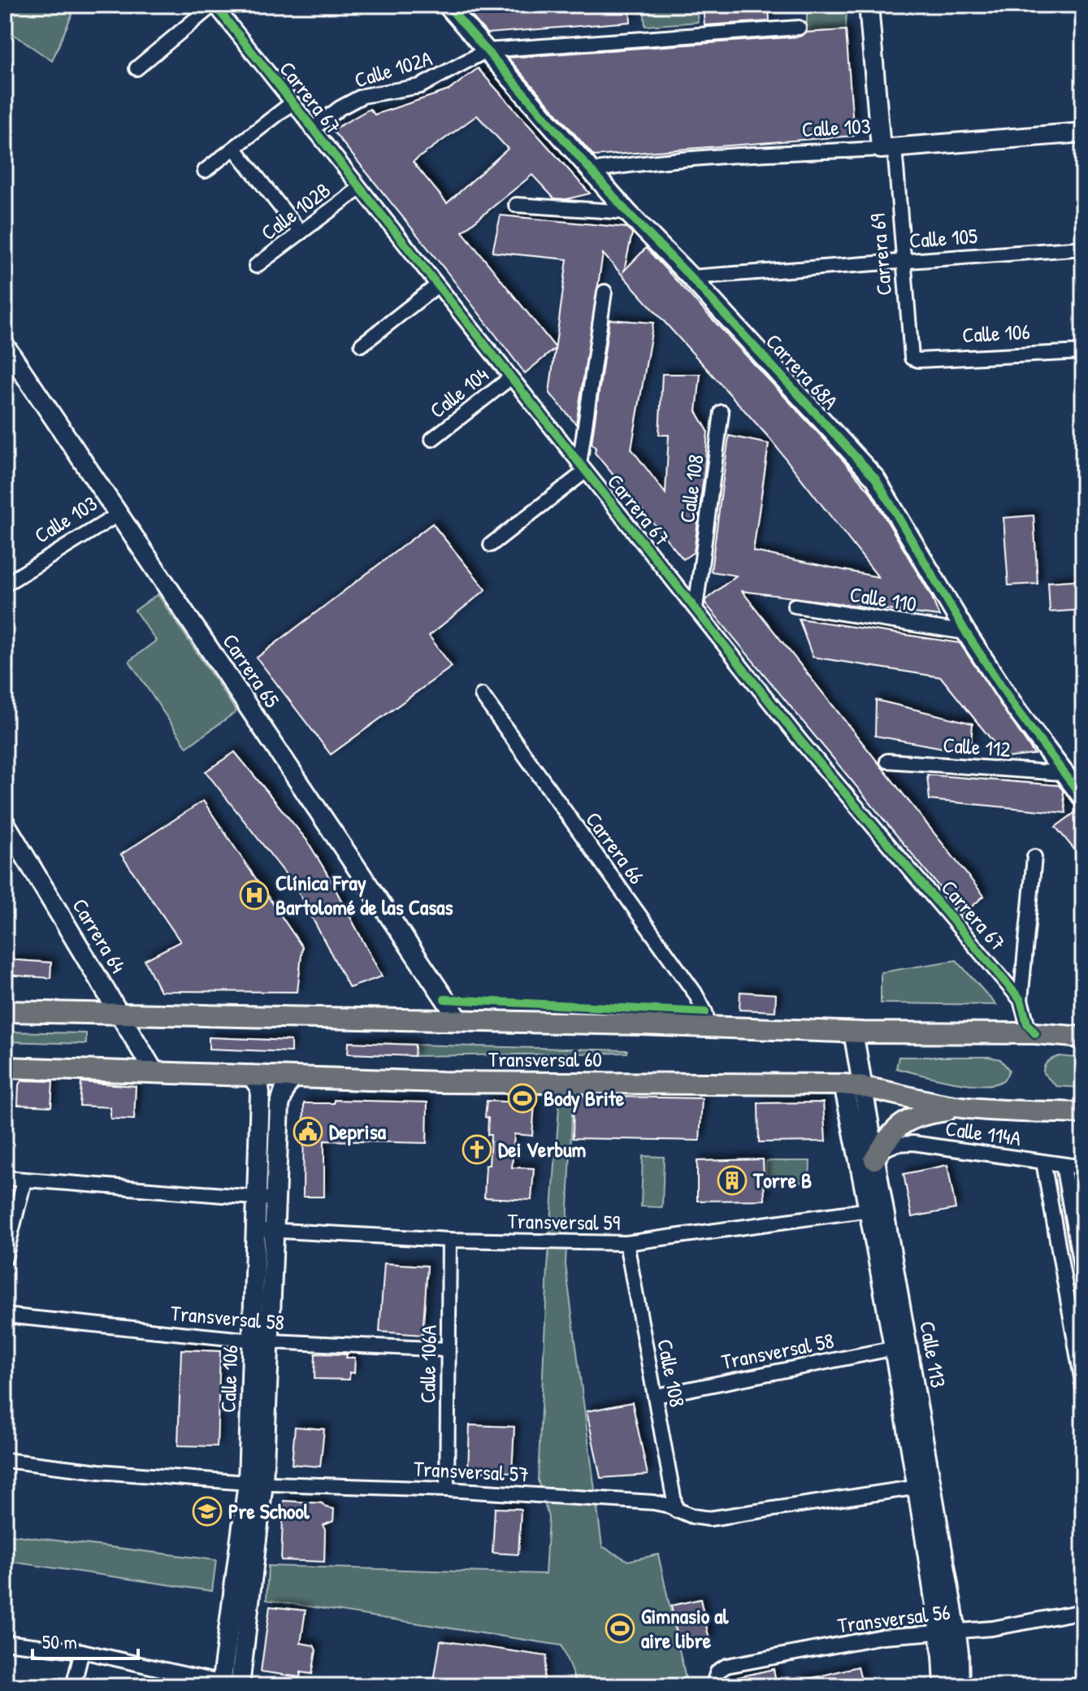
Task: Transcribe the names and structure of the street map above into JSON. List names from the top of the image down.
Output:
{
  "streets": {
    "main road": ["Transversal 60"],
    "street": [
      "Calle 102A",
      "Carrera 67",
      "Calle 103",
      "Calle 102B",
      "Calle 105",
      "Carrera 69",
      "Calle 106",
      "Carrera 68A",
      "Calle 104",
      "Calle 108",
      "Calle 110",
      "Carrera 65",
      "Calle 112",
      "Carrera 66",
      "Carrera 64",
      "Calle 114A",
      "Transversal 59",
      "Transversal 58",
      "Calle 113",
      "Calle 106A",
      "Transversal 57",
      "Transversal 56"
    ]
  },
  "crossings": [
    ["Calle 102A", "Carrera 67"],
    ["Calle 102A", "Carrera 68A"],
    ["Carrera 67", "Calle 102B"],
    ["Carrera 67", "Calle 104"],
    ["Carrera 67", "Calle 108"],
    ["Carrera 67", "Transversal 60"],
    ["Calle 103", "Carrera 69"],
    ["Calle 103", "Carrera 68A"],
    ["Calle 103", "Carrera 65"],
    ["Calle 105", "Carrera 69"],
    ["Calle 105", "Carrera 68A"],
    ["Carrera 69", "Calle 106"],
    ["Calle 106", "Transversal 60"],
    ["Calle 106", "Transversal 59"],
    ["Calle 106", "Transversal 58"],
    ["Calle 106", "Transversal 57"],
    ["Carrera 68A", "Calle 110"],
    ["Carrera 68A", "Calle 112"],
    ["Calle 108", "Transversal 59"],
    ["Calle 108", "Transversal 58"],
    ["Calle 108", "Transversal 57"],
    ["Carrera 65", "Transversal 60"],
    ["Carrera 66", "Transversal 60"],
    ["Carrera 64", "Transversal 60"],
    ["Transversal 60", "Calle 113"],
    ["Calle 114A", "Calle 113"],
    ["Transversal 59", "Calle 113"],
    ["Transversal 59", "Calle 106A"],
    ["Transversal 58", "Calle 113"],
    ["Transversal 58", "Calle 106A"],
    ["Calle 113", "Transversal 57"],
    ["Calle 113", "Transversal 56"],
    ["Calle 106A", "Transversal 57"]
  ],
  "places": {
    "hospital": ["Clínica Fray Bartolomé de las Casas"],
    "sports": ["Body Brite", "Gimnasio al aire libre"],
    "public building": ["Deprisa"],
    "church": ["Dei Verbum"],
    "building": ["Torre B"],
    "school or university": ["Pre School"]
  },
  "scale_bar": "50 m"
}
